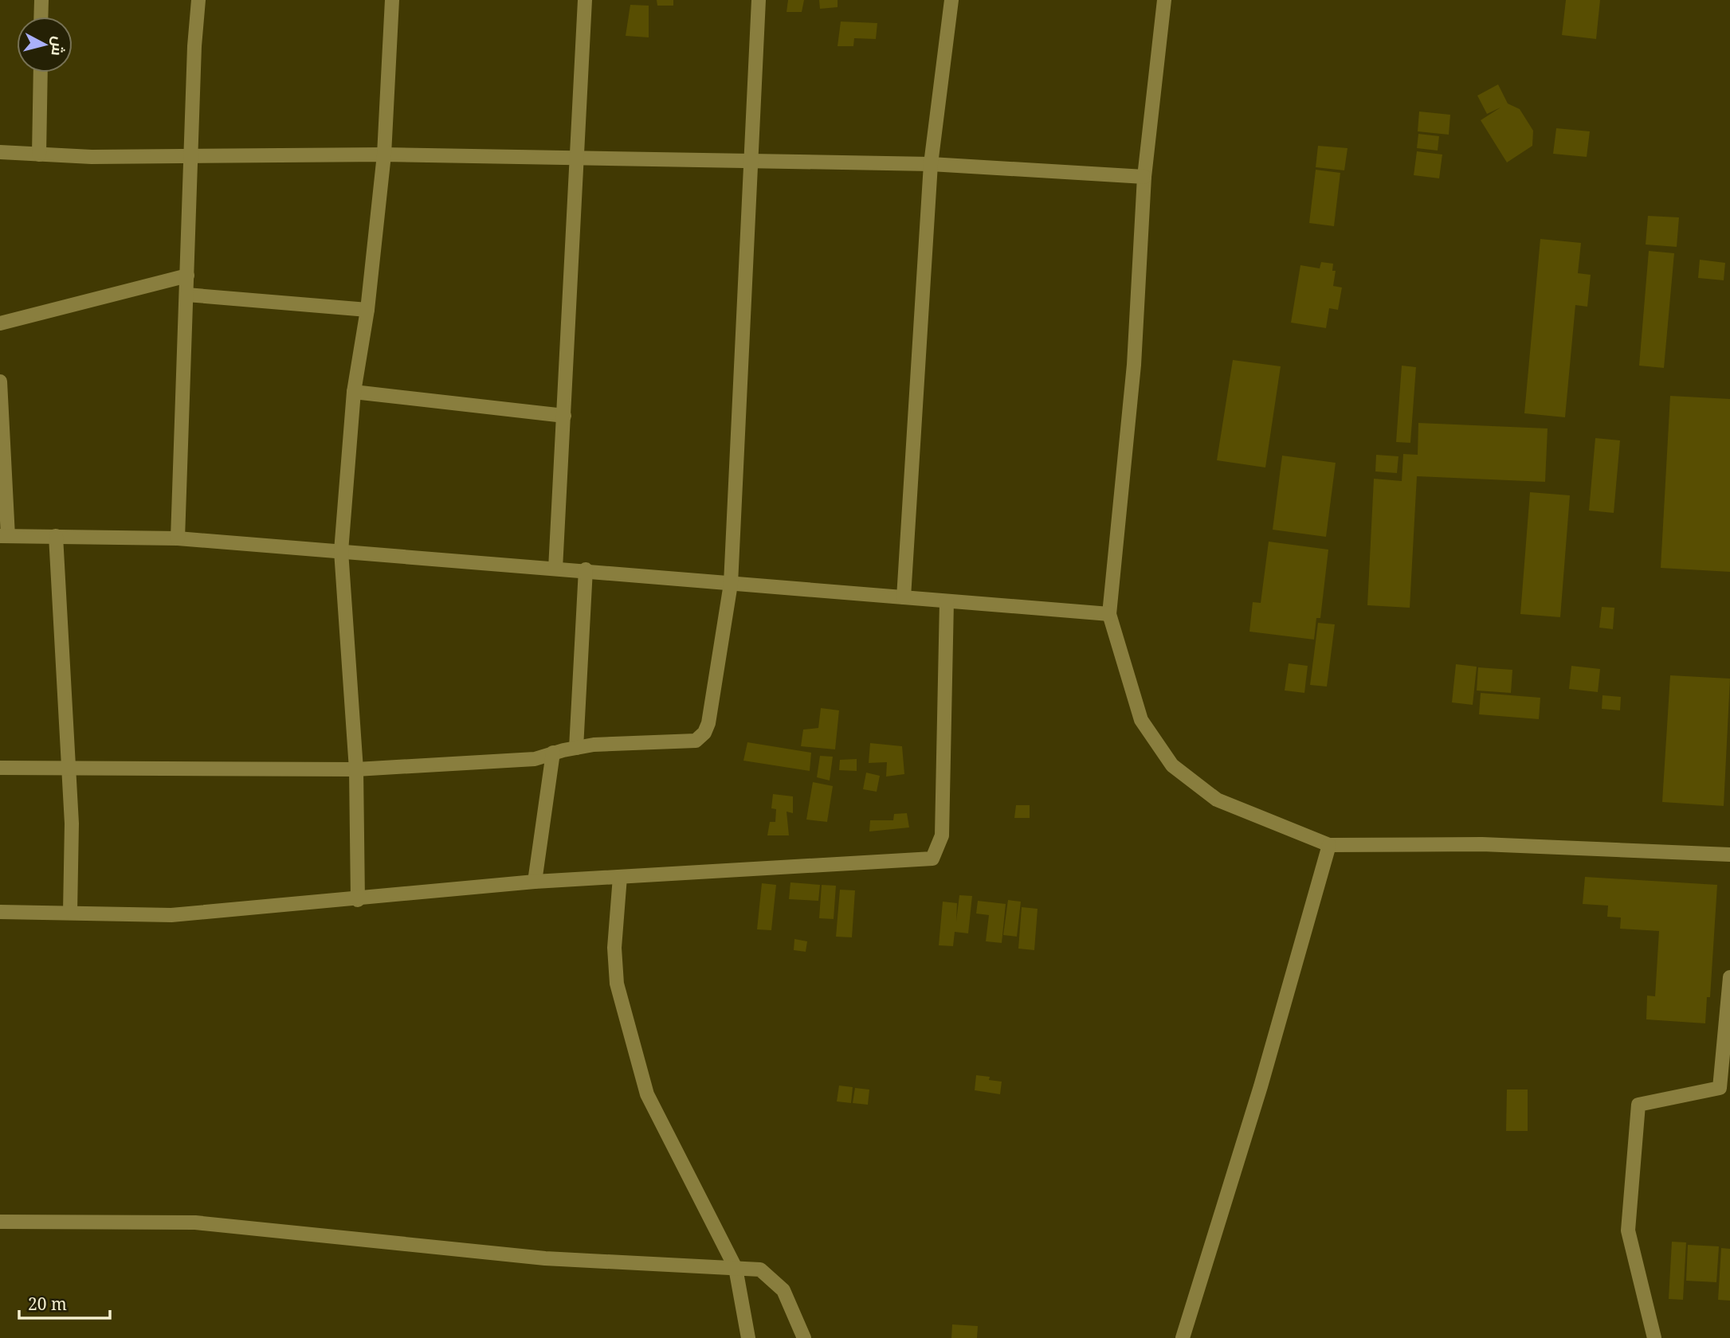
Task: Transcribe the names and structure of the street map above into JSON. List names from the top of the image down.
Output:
{
  "scale_bar": "20 m",
  "north": "right"
}
